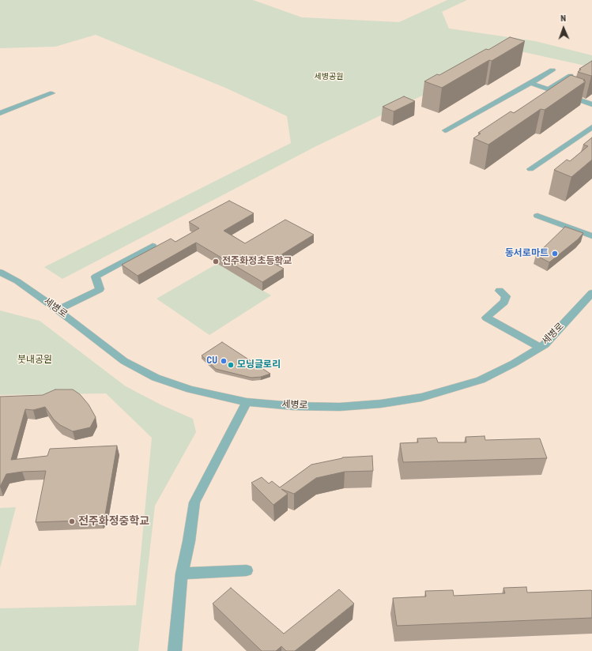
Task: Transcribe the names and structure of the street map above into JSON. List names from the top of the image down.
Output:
{
  "streets": {
    "street": ["세병로"]
  },
  "parks": ["세병공원", "붓내공원"],
  "places": [
    "동서로마트",
    "전주화정초등학교",
    "CU",
    "모닝글로리",
    "전주화정중학교"
  ],
  "north": "top"
}
